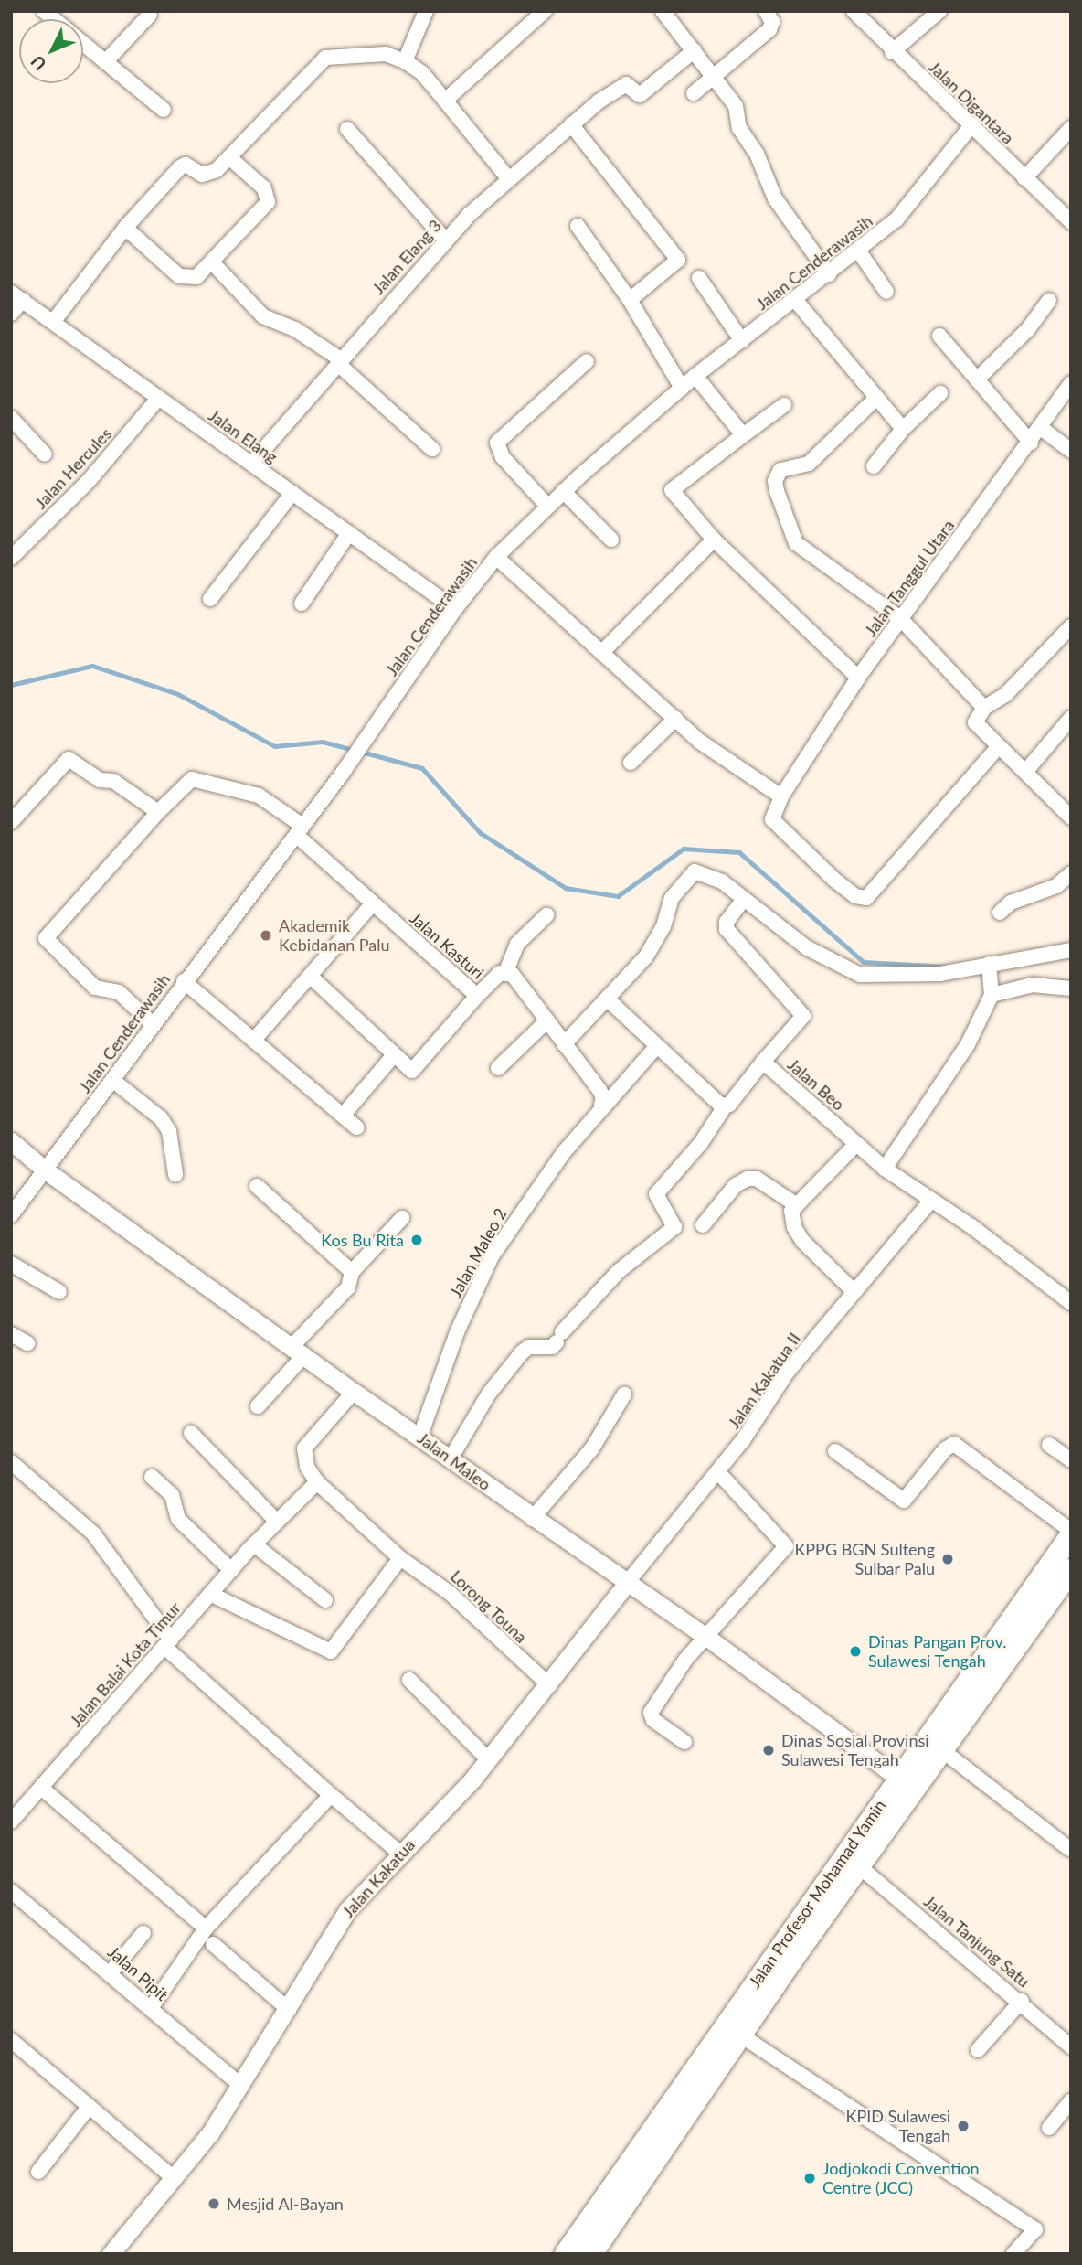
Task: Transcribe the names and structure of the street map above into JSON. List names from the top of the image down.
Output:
{
  "streets": {
    "main road": ["Jalan Profesor Mohamad Yamin"],
    "street": [
      "Jalan Digantara",
      "Jalan Elang 3",
      "Jalan Cenderawasih",
      "Jalan Elang",
      "Jalan Hercules",
      "Jalan Tanggul Utara",
      "Jalan Kasturi",
      "Jalan Beo",
      "Jalan Maleo 2",
      "Jalan Kakatua II",
      "Jalan Maleo",
      "Lorong Touna",
      "Jalan Balai Kota Timur",
      "Jalan Kakatua",
      "Jalan Tanjung Satu",
      "Jalan Pipit"
    ]
  },
  "crossings": [
    ["Jalan Digantara", "Jalan Cenderawasih"],
    ["Jalan Elang 3", "Jalan Elang"],
    ["Jalan Cenderawasih", "Jalan Elang"],
    ["Jalan Cenderawasih", "Jalan Kasturi"],
    ["Jalan Cenderawasih", "Jalan Maleo"],
    ["Jalan Elang", "Jalan Hercules"],
    ["Jalan Kasturi", "Jalan Maleo 2"],
    ["Jalan Beo", "Jalan Kakatua II"],
    ["Jalan Beo", "Jalan Maleo"],
    ["Jalan Maleo 2", "Jalan Maleo"],
    ["Jalan Kakatua II", "Jalan Maleo"],
    ["Jalan Kakatua II", "Jalan Kakatua"],
    ["Jalan Maleo", "Jalan Kakatua"],
    ["Jalan Maleo", "Jalan Profesor Mohamad Yamin"],
    ["Lorong Touna", "Jalan Balai Kota Timur"],
    ["Lorong Touna", "Jalan Kakatua"],
    ["Jalan Kakatua", "Jalan Pipit"],
    ["Jalan Profesor Mohamad Yamin", "Jalan Tanjung Satu"]
  ],
  "places": [
    "Akademik Kebidanan Palu",
    "Kos Bu Rita",
    "KPPG BGN Sulteng Sulbar Palu",
    "Dinas Pangan Prov. Sulawesi Tengah",
    "Dinas Sosial Provinsi Sulawesi Tengah",
    "KPID Sulawesi Tengah",
    "Jodjokodi Convention Centre (JCC)",
    "Mesjid Al-Bayan"
  ],
  "north": "bottom left"
}
